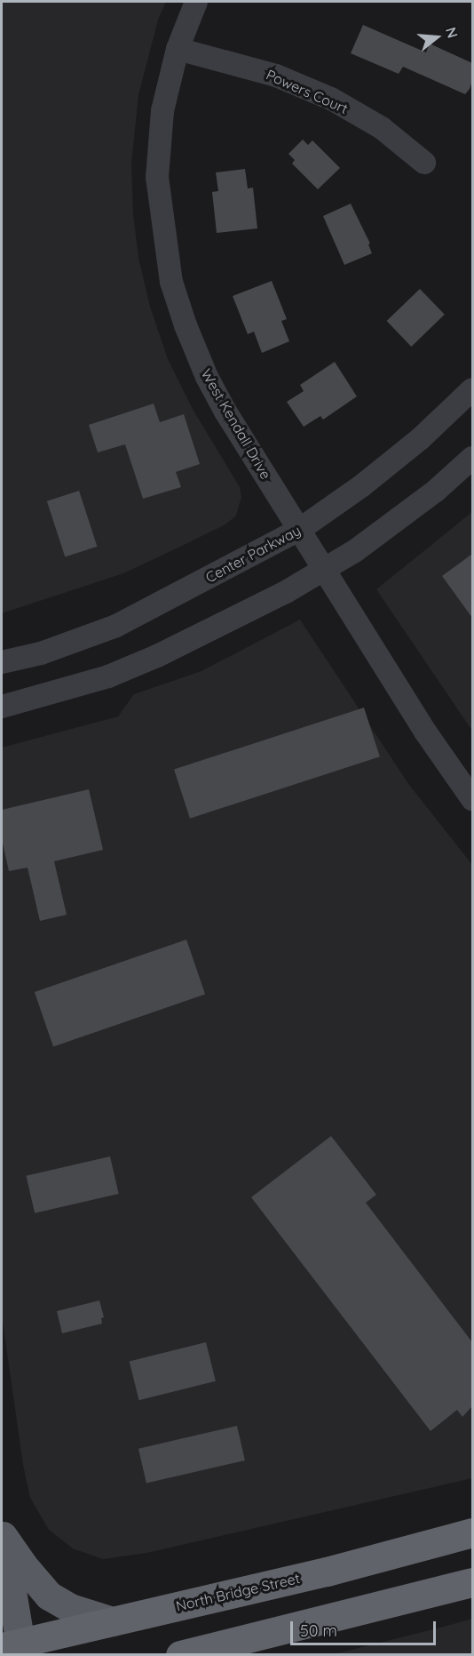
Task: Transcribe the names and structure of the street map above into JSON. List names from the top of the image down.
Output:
{
  "streets": {
    "highway": ["North Bridge Street"],
    "street": ["Powers Court", "West Kendall Drive", "Center Parkway"]
  },
  "crossings": [
    ["Powers Court", "West Kendall Drive"],
    ["West Kendall Drive", "Center Parkway"]
  ],
  "scale_bar": "50 m",
  "north": "right"
}
